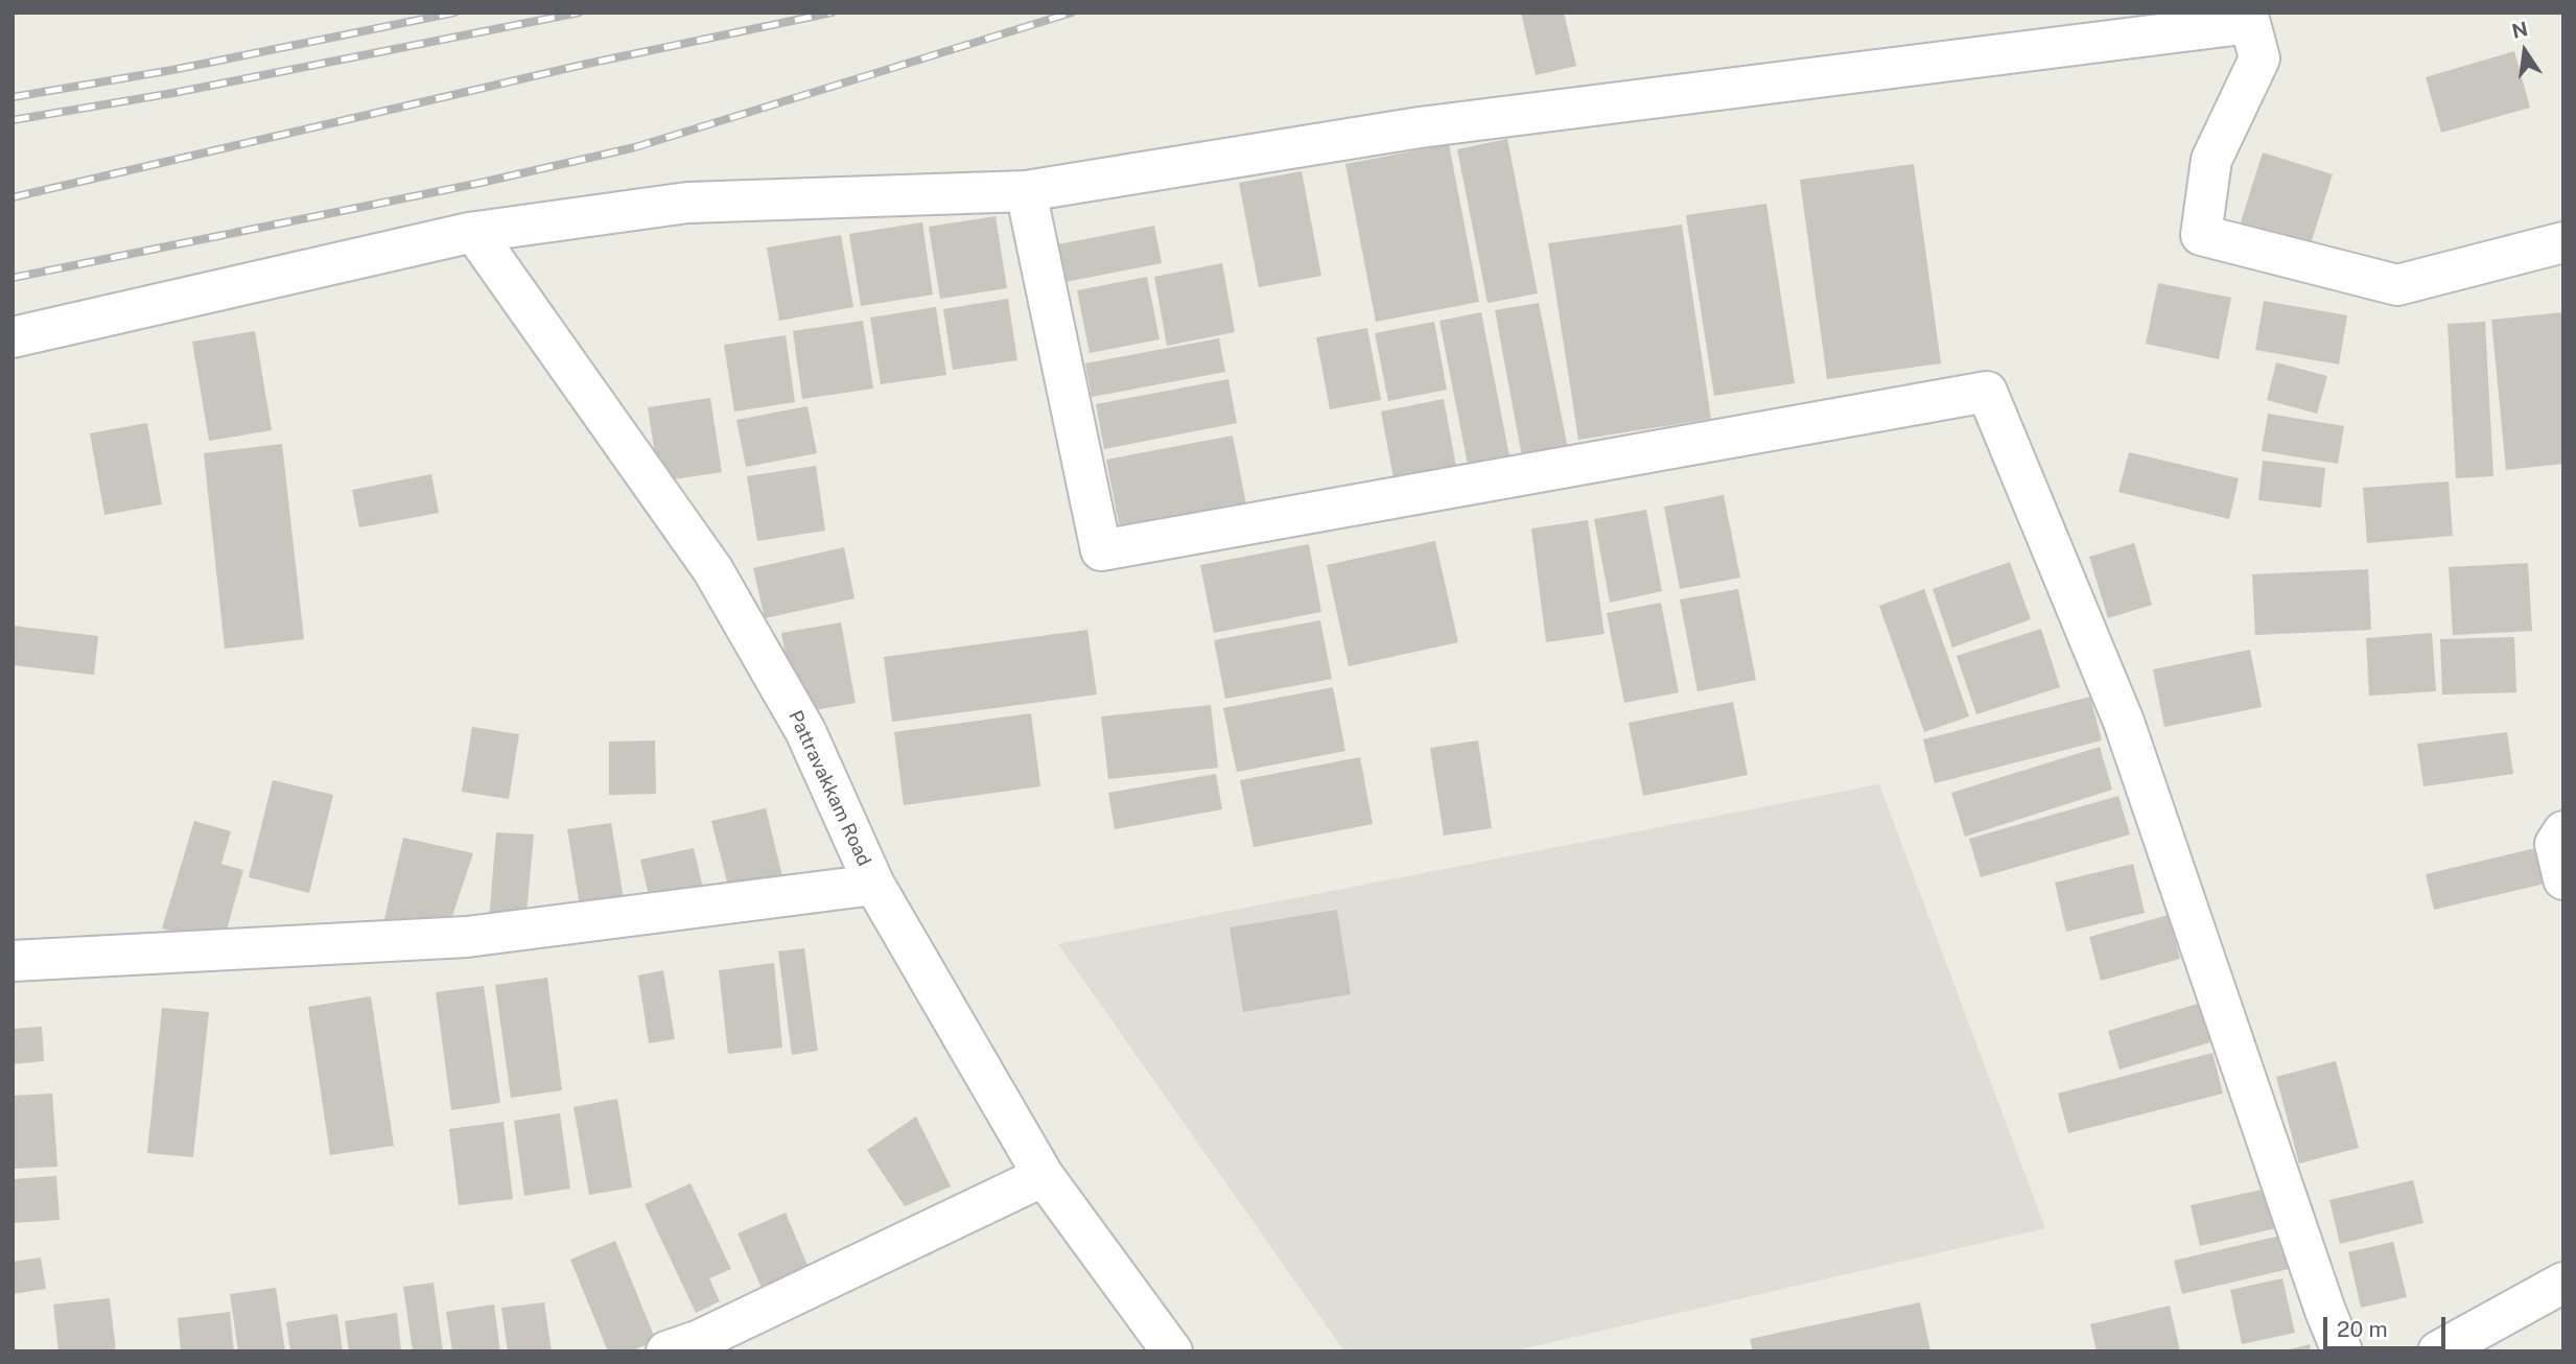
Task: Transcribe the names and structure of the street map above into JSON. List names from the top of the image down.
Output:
{
  "streets": {
    "street": ["Pattravakkam Road"]
  },
  "scale_bar": "20 m",
  "north": "top"
}
